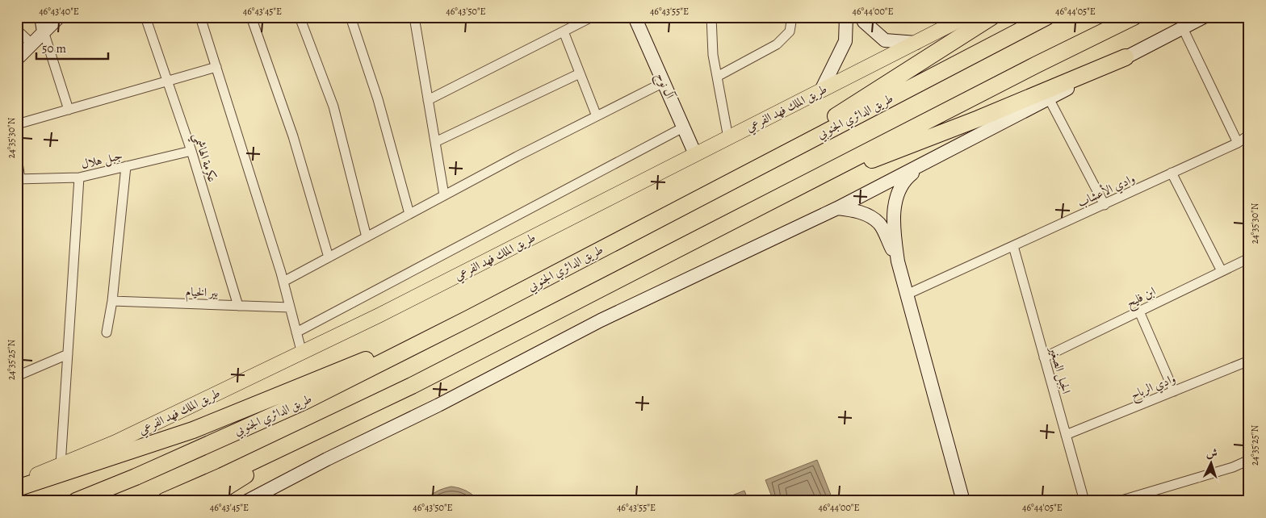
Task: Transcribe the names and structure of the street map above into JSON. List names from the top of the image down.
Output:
{
  "streets": {
    "highway": ["طريق الدائري الجنوبي"],
    "main road": ["آل نوح", "طريق الملك فهد الفرعي"],
    "street": [
      "عكرمة الهاشمي",
      "جبل هلال",
      "وادي الأعشاب",
      "بير الخيام",
      "ابن فليح",
      "الجبل الصغير",
      "وادي الرباح"
    ]
  },
  "crossings": [
    ["آل نوح", "طريق الملك فهد الفرعي"],
    ["عكرمة الهاشمي", "جبل هلال"],
    ["عكرمة الهاشمي", "بير الخيام"],
    ["وادي الأعشاب", "الجبل الصغير"],
    ["ابن فليح", "الجبل الصغير"],
    ["الجبل الصغير", "وادي الرباح"]
  ],
  "scale_bar": "50 m",
  "north": "top",
  "coordinates": [
    "46°43'40\"E",
    "46°43'45\"E",
    "46°43'50\"E",
    "46°43'55\"E",
    "46°44'00\"E",
    "46°44'05\"E",
    "24°35'30\"N",
    "24°35'25\"N"
  ]
}
